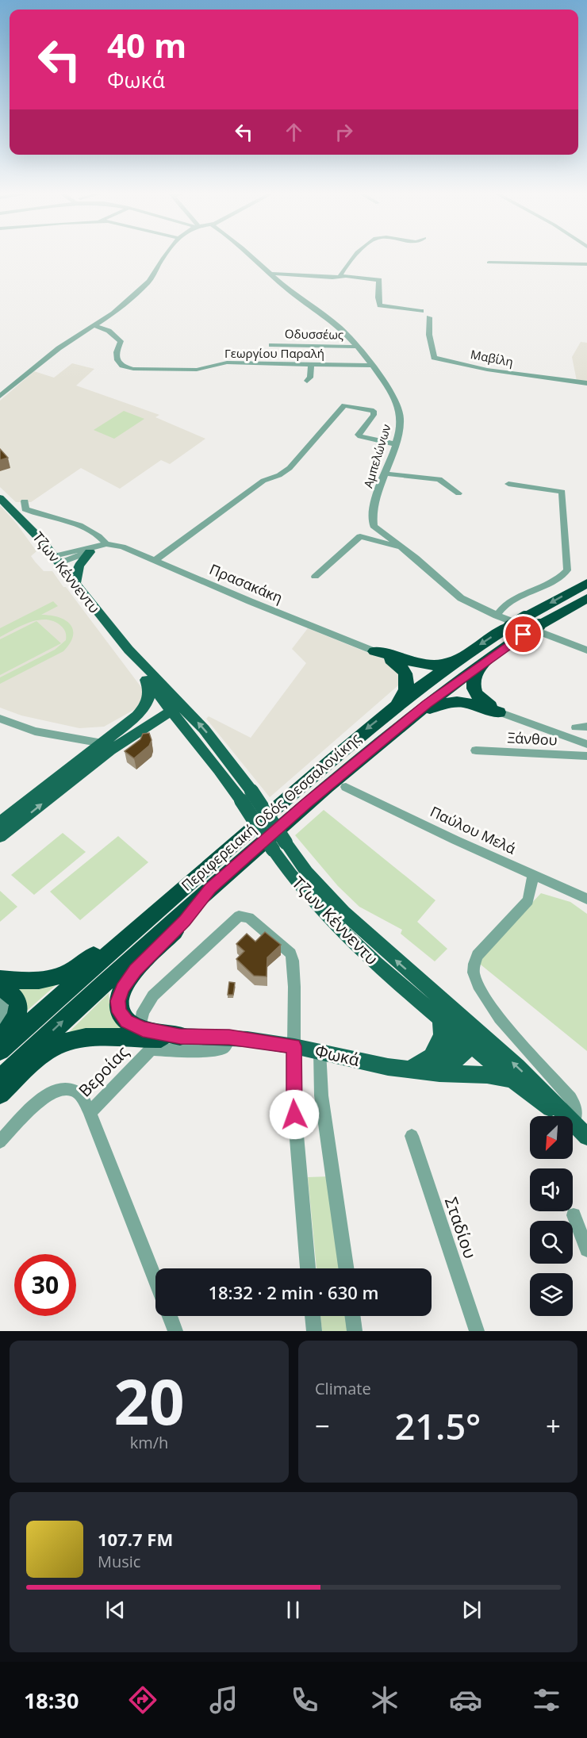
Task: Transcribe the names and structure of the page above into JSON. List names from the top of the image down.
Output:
{
  "streets": {
    "highway": ["Περιφερειακή Οδός Θεσσαλονίκης"],
    "main road": ["Τζων Κέννεντυ", "Φωκά"],
    "street": [
      "Οδυσσέως",
      "Γεωργίου Παραλή",
      "Μαβίλη",
      "Αμπελώνων",
      "Πρασακάκη",
      "Ξάνθου",
      "Παύλου Μελά",
      "Βεροίας",
      "Σταδίου"
    ]
  },
  "crossings": [
    ["Οδυσσέως", "Αμπελώνων"],
    ["Γεωργίου Παραλή", "Αμπελώνων"],
    ["Τζων Κέννεντυ", "Πρασακάκη"],
    ["Τζων Κέννεντυ", "Φωκά"],
    ["Φωκά", "Βεροίας"]
  ],
  "north": "bottom left",
  "page": {
    "turn": ["40 m", "Φωκά"],
    "limit": "30",
    "trip": "18:32 · 2 min · 630 m",
    "tile": [
      ["20", "km/h"],
      "Climate"
    ],
    "heat": ["−", "21.5°", "+"],
    "song": ["107.7 FM", "Music"],
    "tabs": "18:30"
  }
}
